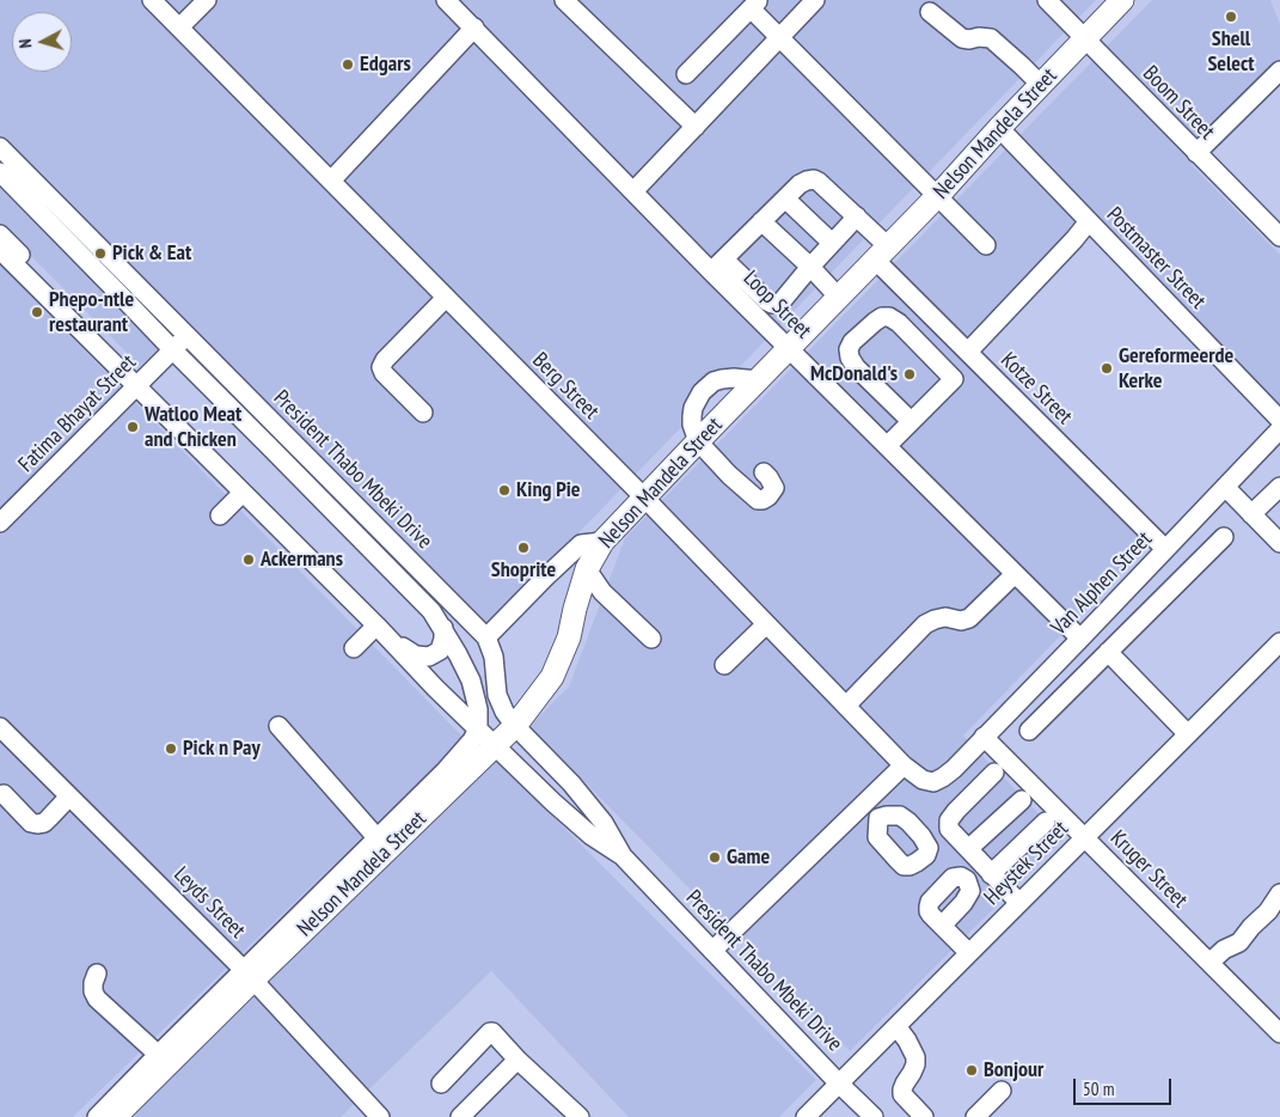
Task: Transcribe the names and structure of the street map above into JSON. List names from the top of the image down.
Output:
{
  "streets": {
    "main road": ["Nelson Mandela Street"],
    "street": [
      "Boom Street",
      "Postmaster Street",
      "Loop Street",
      "Berg Street",
      "Kotze Street",
      "Fatima Bhayat Street",
      "President Thabo Mbeki Drive",
      "Van Alphen Street",
      "Heystek Street",
      "Kruger Street",
      "Leyds Street"
    ]
  },
  "crossings": [
    ["Boom Street", "Nelson Mandela Street"],
    ["Nelson Mandela Street", "Postmaster Street"],
    ["Nelson Mandela Street", "Loop Street"],
    ["Nelson Mandela Street", "Berg Street"],
    ["Nelson Mandela Street", "Kotze Street"],
    ["Nelson Mandela Street", "President Thabo Mbeki Drive"],
    ["Nelson Mandela Street", "Leyds Street"],
    ["Loop Street", "Van Alphen Street"],
    ["Berg Street", "Van Alphen Street"],
    ["Kotze Street", "Van Alphen Street"],
    ["Fatima Bhayat Street", "President Thabo Mbeki Drive"],
    ["President Thabo Mbeki Drive", "Heystek Street"],
    ["Van Alphen Street", "Kruger Street"],
    ["Heystek Street", "Kruger Street"]
  ],
  "places": [
    "Shell Select",
    "Edgars",
    "Pick & Eat",
    "Phepo-ntle restaurant",
    "Gereformeerde Kerke",
    "McDonald's",
    "Watloo Meat and Chicken",
    "King Pie",
    "Shoprite",
    "Ackermans",
    "Pick n Pay",
    "Game",
    "Bonjour"
  ],
  "scale_bar": "50 m",
  "north": "left"
}
